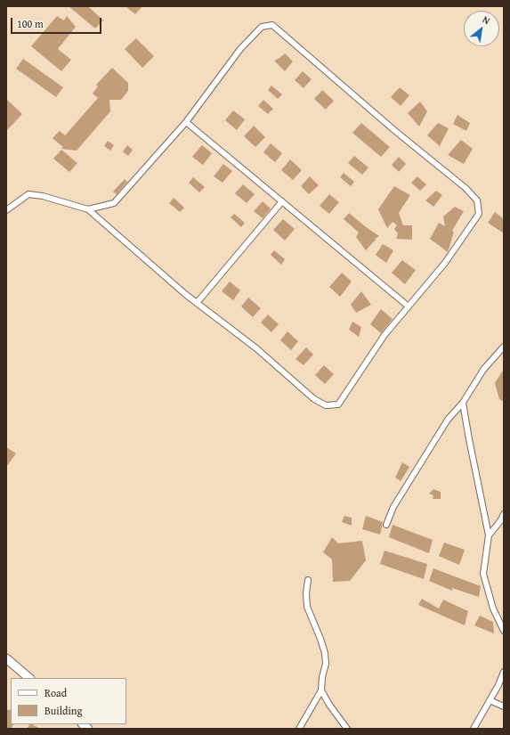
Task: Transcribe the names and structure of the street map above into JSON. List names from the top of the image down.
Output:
{
  "legend": ["Road", "Building"],
  "scale_bar": "100 m",
  "north": "top right"
}
